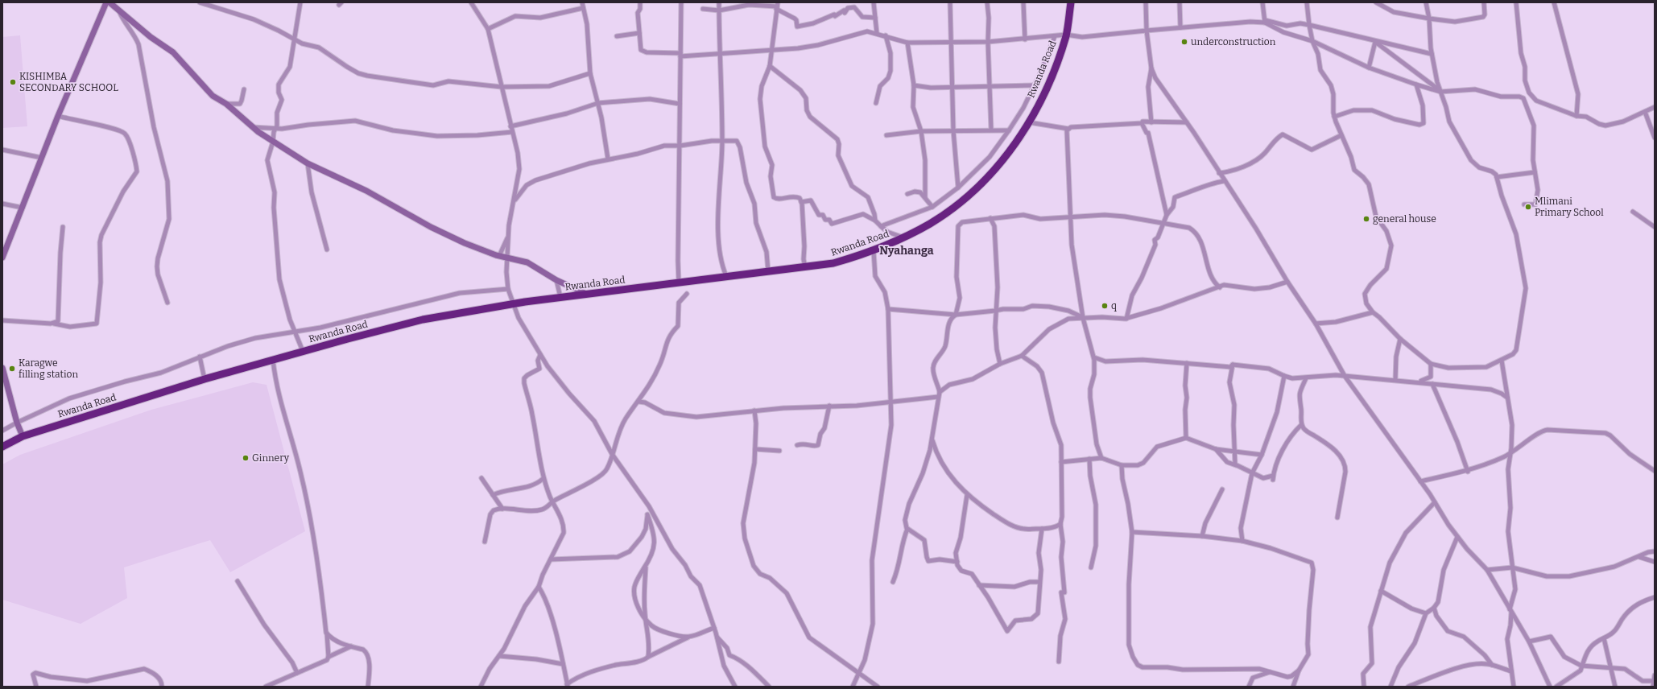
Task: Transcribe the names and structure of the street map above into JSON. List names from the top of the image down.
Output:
{
  "streets": {
    "highway": ["Rwanda Road"]
  },
  "districts": ["Nyahanga"],
  "places": [
    "underconstruction",
    "KISHIMBA SECONDARY SCHOOL",
    "Mlimani Primary School",
    "general house",
    "q",
    "Karagwe filling station",
    "Ginnery"
  ]
}
